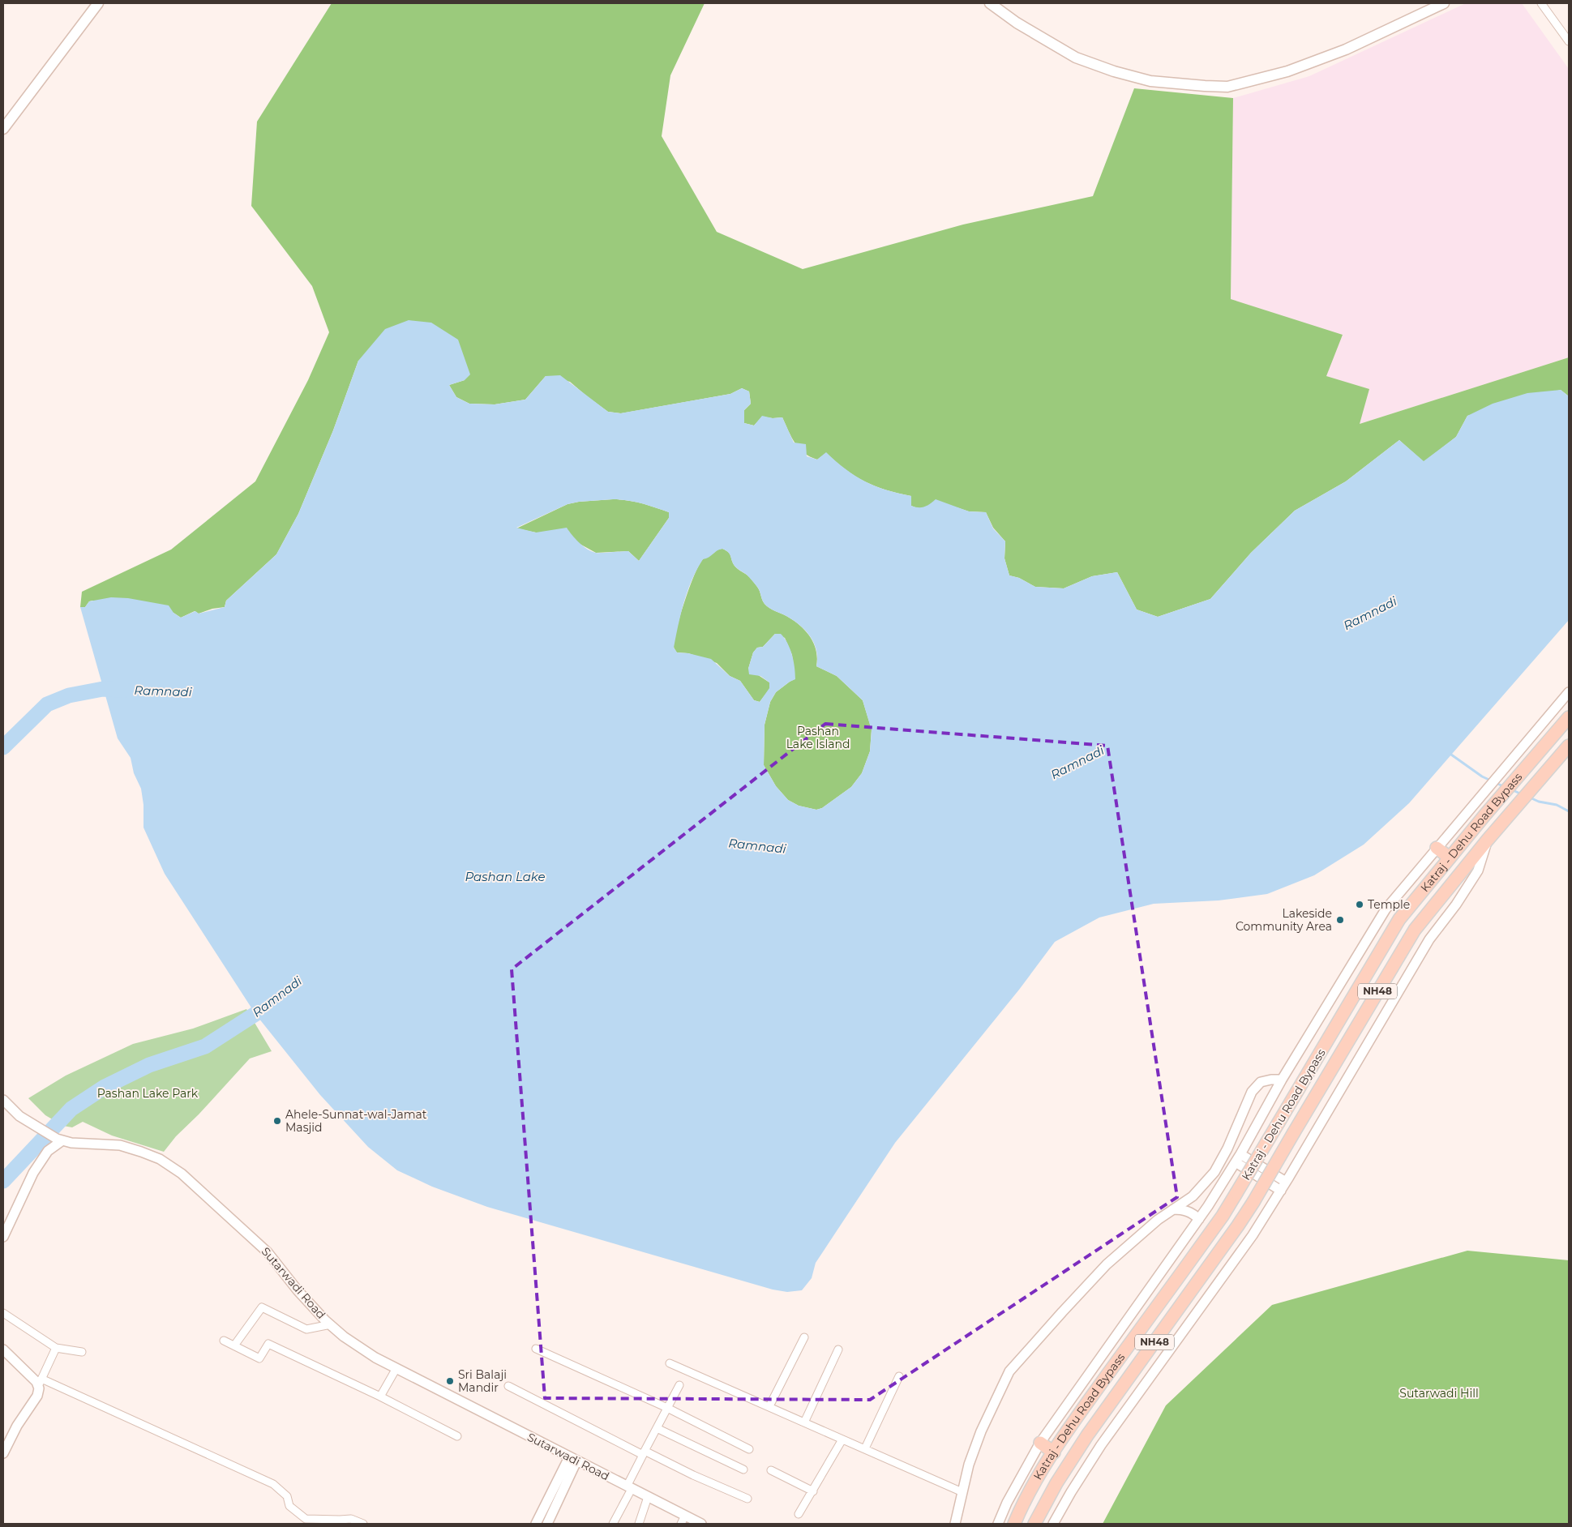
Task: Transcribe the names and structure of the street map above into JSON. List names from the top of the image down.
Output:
{
  "streets": {
    "highway": ["Katraj - Dehu Road Bypass", "NH48"],
    "street": ["Sutarwadi Road"]
  },
  "water": ["Ramnadi", "Pashan Lake"],
  "parks": ["Pashan Lake Island", "Pashan Lake Park", "Sutarwadi Hill"],
  "places": [
    "Temple",
    "Lakeside Community Area",
    "Ahele-Sunnat-wal-Jamat Masjid",
    "Sri Balaji Mandir"
  ]
}
